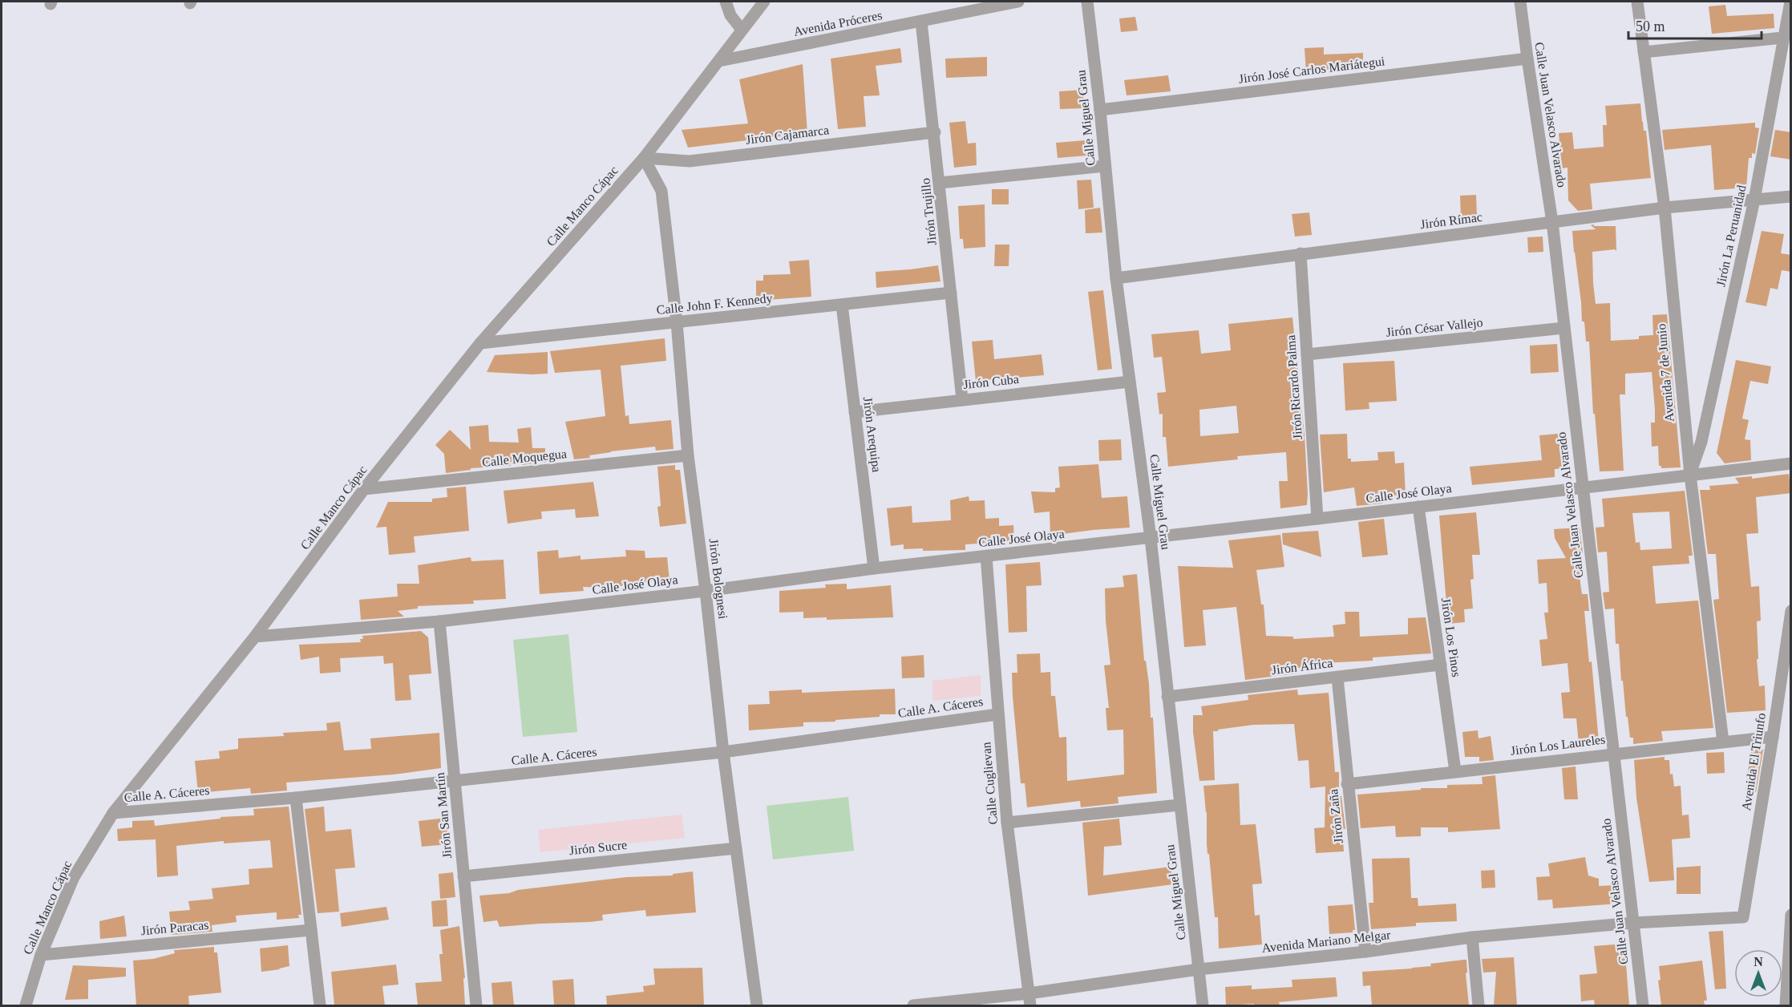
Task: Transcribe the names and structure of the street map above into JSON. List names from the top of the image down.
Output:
{
  "streets": {
    "street": [
      "Avenida Próceres",
      "Jirón José Carlos Mariátegui",
      "Calle Juan Velasco Alvarado",
      "Calle Miguel Grau",
      "Jirón Cajamarca",
      "Calle Manco Cápac",
      "Jirón Trujillo",
      "Jirón Rímac",
      "Jirón La Peruanidad",
      "Calle John F. Kennedy",
      "Jirón César Vallejo",
      "Avenida 7 de Junio",
      "Jirón Cuba",
      "Jirón Ricardo Palma",
      "Jirón Arequipa",
      "Calle Moquegua",
      "Calle José Olaya",
      "Jirón Bolognesi",
      "Jirón Los Pinos",
      "Jirón África",
      "Calle A. Cáceres",
      "Jirón Los Laureles",
      "Avenida El Triunfo",
      "Calle Cuglievan",
      "Jirón San Martín",
      "Jirón Zaña",
      "Jirón Sucre",
      "Jirón Paracas",
      "Avenida Mariano Melgar"
    ]
  },
  "crossings": [
    ["Avenida Próceres", "Calle Manco Cápac"],
    ["Avenida Próceres", "Jirón Trujillo"],
    ["Jirón José Carlos Mariátegui", "Calle Juan Velasco Alvarado"],
    ["Jirón José Carlos Mariátegui", "Calle Miguel Grau"],
    ["Calle Juan Velasco Alvarado", "Jirón Rímac"],
    ["Calle Juan Velasco Alvarado", "Jirón César Vallejo"],
    ["Calle Juan Velasco Alvarado", "Calle José Olaya"],
    ["Calle Juan Velasco Alvarado", "Jirón Los Laureles"],
    ["Calle Juan Velasco Alvarado", "Avenida Mariano Melgar"],
    ["Calle Miguel Grau", "Jirón Rímac"],
    ["Calle Miguel Grau", "Jirón Cuba"],
    ["Calle Miguel Grau", "Calle José Olaya"],
    ["Calle Miguel Grau", "Jirón África"],
    ["Calle Miguel Grau", "Avenida Mariano Melgar"],
    ["Jirón Cajamarca", "Calle Manco Cápac"],
    ["Jirón Cajamarca", "Jirón Trujillo"],
    ["Jirón Cajamarca", "Jirón Bolognesi"],
    ["Calle Manco Cápac", "Calle John F. Kennedy"],
    ["Calle Manco Cápac", "Calle Moquegua"],
    ["Calle Manco Cápac", "Calle José Olaya"],
    ["Calle Manco Cápac", "Jirón Bolognesi"],
    ["Calle Manco Cápac", "Calle A. Cáceres"],
    ["Calle Manco Cápac", "Jirón Paracas"],
    ["Jirón Trujillo", "Calle John F. Kennedy"],
    ["Jirón Trujillo", "Jirón Cuba"],
    ["Jirón Rímac", "Jirón La Peruanidad"],
    ["Jirón Rímac", "Avenida 7 de Junio"],
    ["Jirón Rímac", "Jirón Ricardo Palma"],
    ["Jirón La Peruanidad", "Avenida 7 de Junio"],
    ["Jirón La Peruanidad", "Calle José Olaya"],
    ["Calle John F. Kennedy", "Jirón Arequipa"],
    ["Calle John F. Kennedy", "Jirón Bolognesi"],
    ["Jirón César Vallejo", "Jirón Ricardo Palma"],
    ["Avenida 7 de Junio", "Calle José Olaya"],
    ["Avenida 7 de Junio", "Jirón Los Laureles"],
    ["Jirón Cuba", "Jirón Arequipa"],
    ["Jirón Ricardo Palma", "Calle José Olaya"],
    ["Jirón Arequipa", "Calle José Olaya"],
    ["Calle Moquegua", "Jirón Bolognesi"],
    ["Calle José Olaya", "Jirón Bolognesi"],
    ["Calle José Olaya", "Jirón Los Pinos"],
    ["Calle José Olaya", "Calle Cuglievan"],
    ["Calle José Olaya", "Jirón San Martín"],
    ["Jirón Bolognesi", "Calle A. Cáceres"],
    ["Jirón Bolognesi", "Jirón Sucre"],
    ["Jirón Los Pinos", "Jirón África"],
    ["Jirón Los Pinos", "Jirón Los Laureles"],
    ["Jirón África", "Jirón Zaña"],
    ["Calle A. Cáceres", "Calle Cuglievan"],
    ["Calle A. Cáceres", "Jirón San Martín"],
    ["Jirón Los Laureles", "Avenida El Triunfo"],
    ["Jirón Los Laureles", "Jirón Zaña"],
    ["Avenida El Triunfo", "Avenida Mariano Melgar"],
    ["Calle Cuglievan", "Avenida Mariano Melgar"],
    ["Jirón San Martín", "Jirón Sucre"],
    ["Jirón Zaña", "Avenida Mariano Melgar"]
  ],
  "scale_bar": "50 m",
  "north": "top"
}
